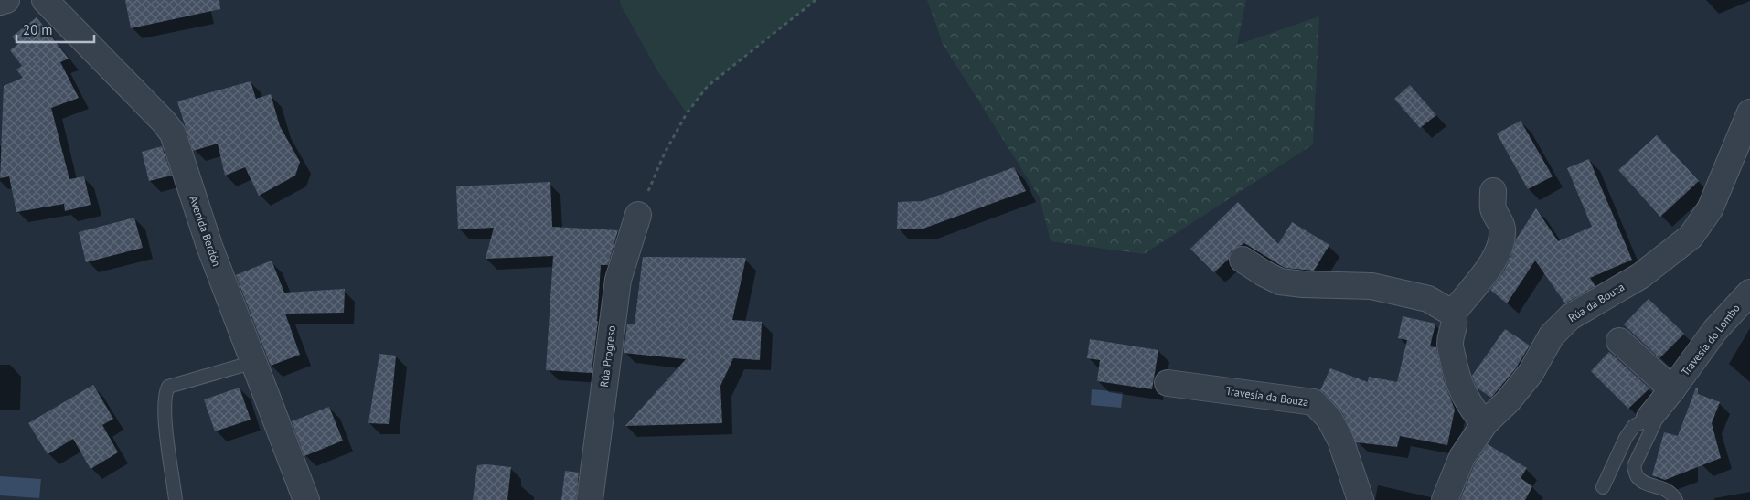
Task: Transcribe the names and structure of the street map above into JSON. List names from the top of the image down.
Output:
{
  "streets": {
    "street": [
      "Avenida Berdón",
      "Rúa da Bouza",
      "Travesía do Lombo",
      "Rúa Progreso",
      "Travesía da Bouza"
    ]
  },
  "scale_bar": "20 m"
}
